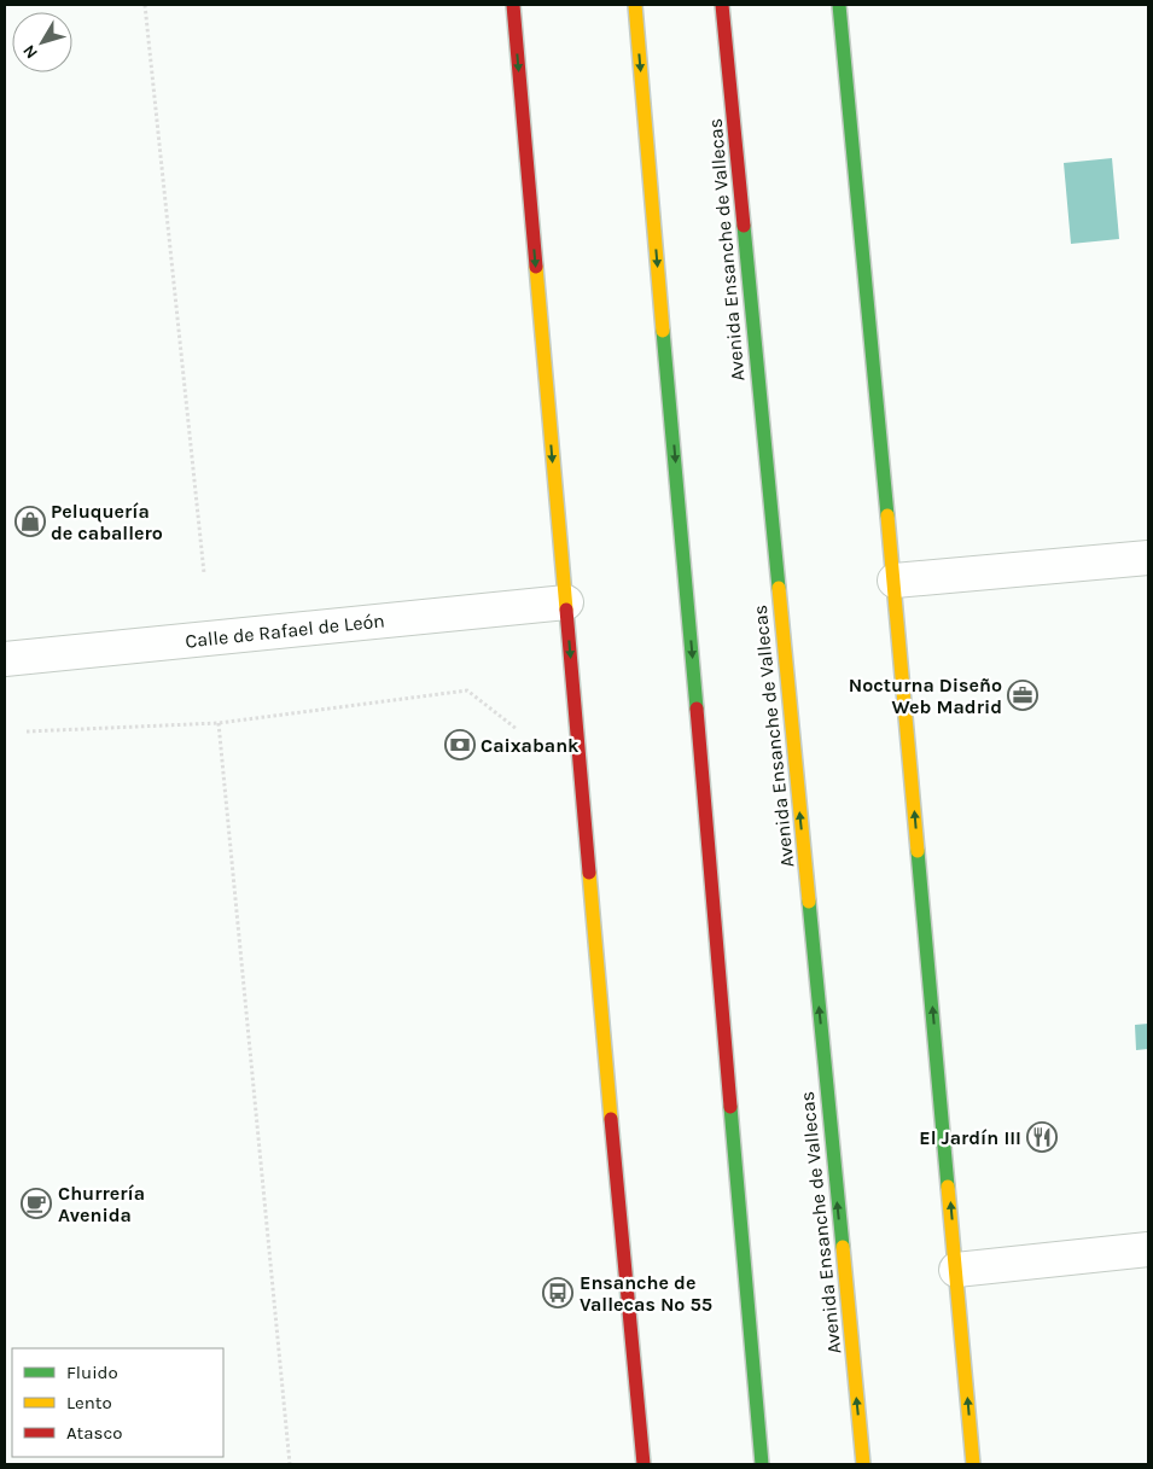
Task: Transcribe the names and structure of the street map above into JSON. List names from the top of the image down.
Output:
{
  "streets": {
    "street": ["Avenida Ensanche de Vallecas", "Calle de Rafael de León"]
  },
  "places": {
    "shop": ["Peluquería de caballero"],
    "office": ["Nocturna Diseño Web Madrid"],
    "bank": ["Caixabank"],
    "restaurant": ["El Jardín III"],
    "cafe": ["Churrería Avenida"],
    "bus stop": ["Ensanche de Vallecas Nº 55"]
  },
  "legend": ["Fluido", "Lento", "Atasco"],
  "north": "bottom left"
}
